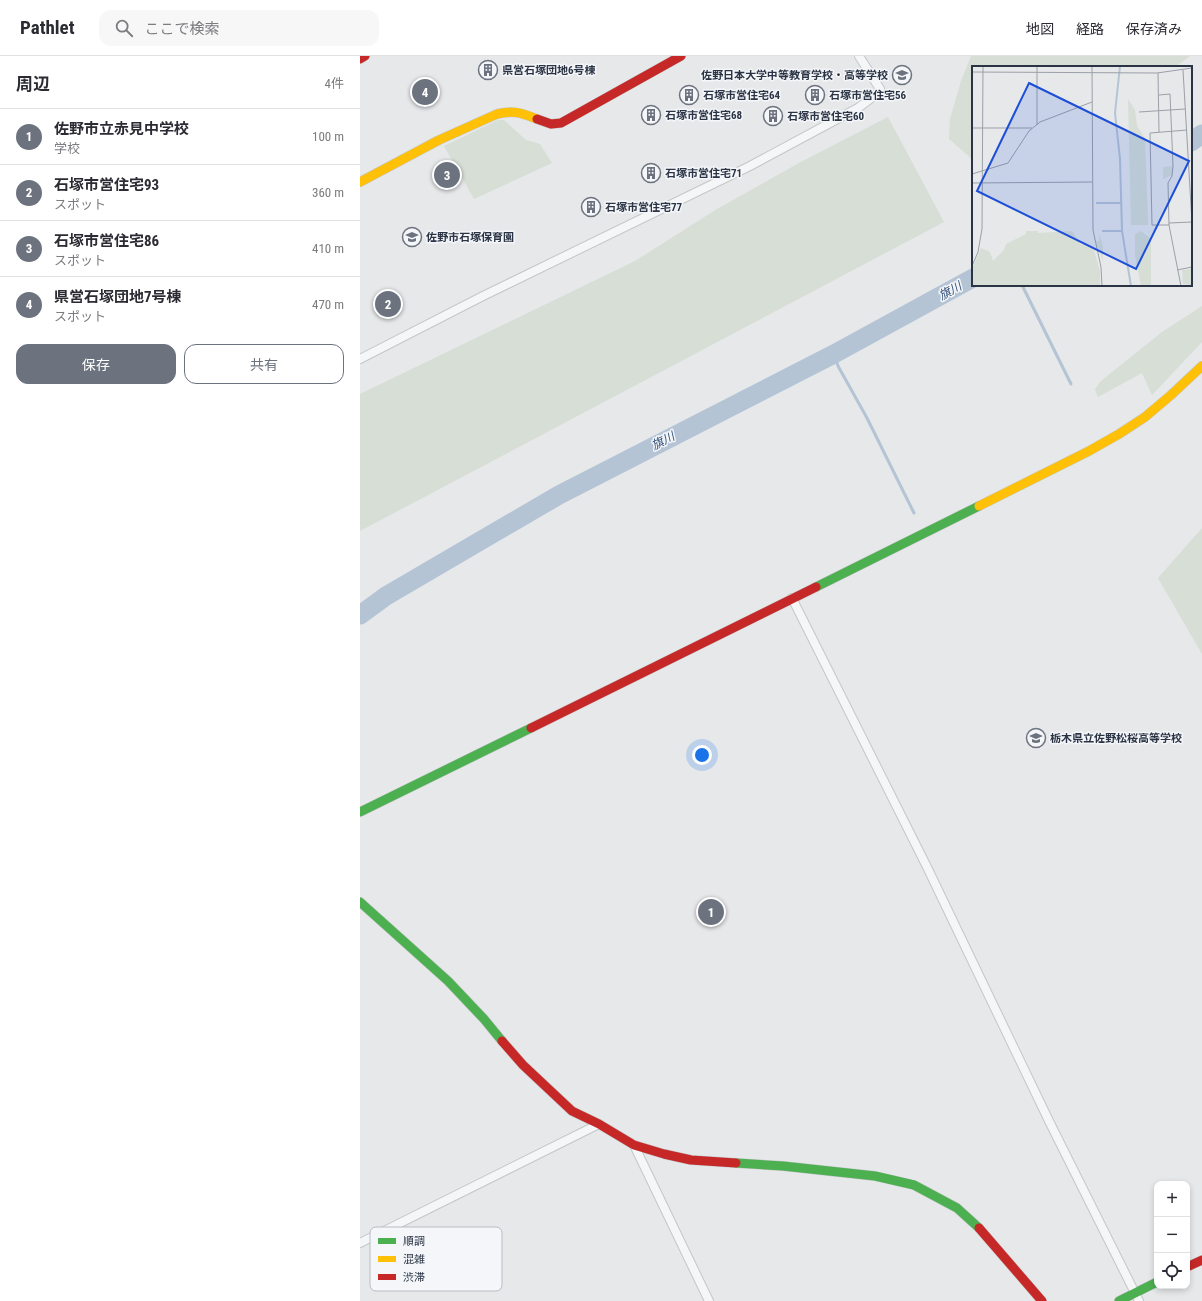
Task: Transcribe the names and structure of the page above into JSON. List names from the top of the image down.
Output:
{
  "water": ["旗川"],
  "places": {
    "building": [
      "県営石塚団地6号棟",
      "石塚市営住宅64",
      "石塚市営住宅56",
      "石塚市営住宅68",
      "石塚市営住宅60",
      "石塚市営住宅71",
      "石塚市営住宅77"
    ],
    "school or university": ["佐野日本大学中等教育学校・高等学校", "佐野市石塚保育園", "栃木県立佐野松桜高等学校"]
  },
  "legend": ["順調", "混雑", "渋滞"],
  "page": {
    "header": "Pathlet",
    "search": "ここで検索",
    "nav": ["地図", "経路", "保存済み"],
    "heading": ["周辺", "4件"],
    "pins": [
      "4",
      "3",
      "2",
      "1"
    ],
    "list": [
      {
        "mark": "1",
        "name": "佐野市立赤見中学校",
        "note": "学校",
        "value": "100 m"
      },
      {
        "mark": "2",
        "name": "石塚市営住宅93",
        "note": "スポット",
        "value": "360 m"
      },
      {
        "mark": "3",
        "name": "石塚市営住宅86",
        "note": "スポット",
        "value": "410 m"
      },
      {
        "mark": "4",
        "name": "県営石塚団地7号棟",
        "note": "スポット",
        "value": "470 m"
      }
    ],
    "buttons": ["保存", "共有"],
    "map_buttons": ["+", "−"]
  }
}
